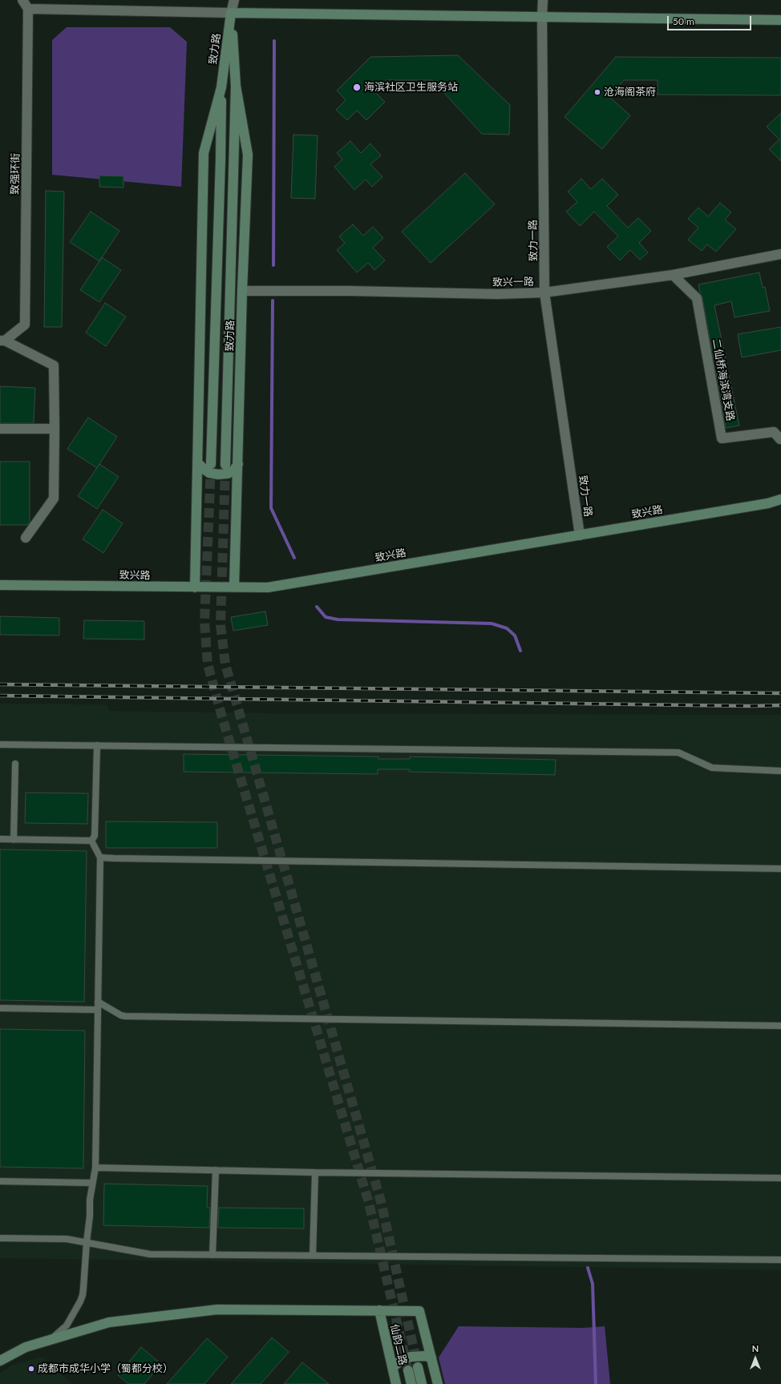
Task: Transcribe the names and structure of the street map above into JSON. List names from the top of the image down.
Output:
{
  "streets": {
    "street": [
      "致力路",
      "致强环街",
      "致力一路",
      "致兴一路",
      "二仙桥海滨湾支路",
      "致兴路",
      "仙韵二路"
    ]
  },
  "crossings": [
    ["致力路", "致兴一路"],
    ["致力路", "致兴路"],
    ["致力一路", "致兴一路"],
    ["致力一路", "致兴路"],
    ["致兴一路", "二仙桥海滨湾支路"]
  ],
  "places": ["海滨社区卫生服务站", "沧海阁茶府", "成都市成华小学（蜀都分校）"],
  "scale_bar": "50 m",
  "north": "top"
}
